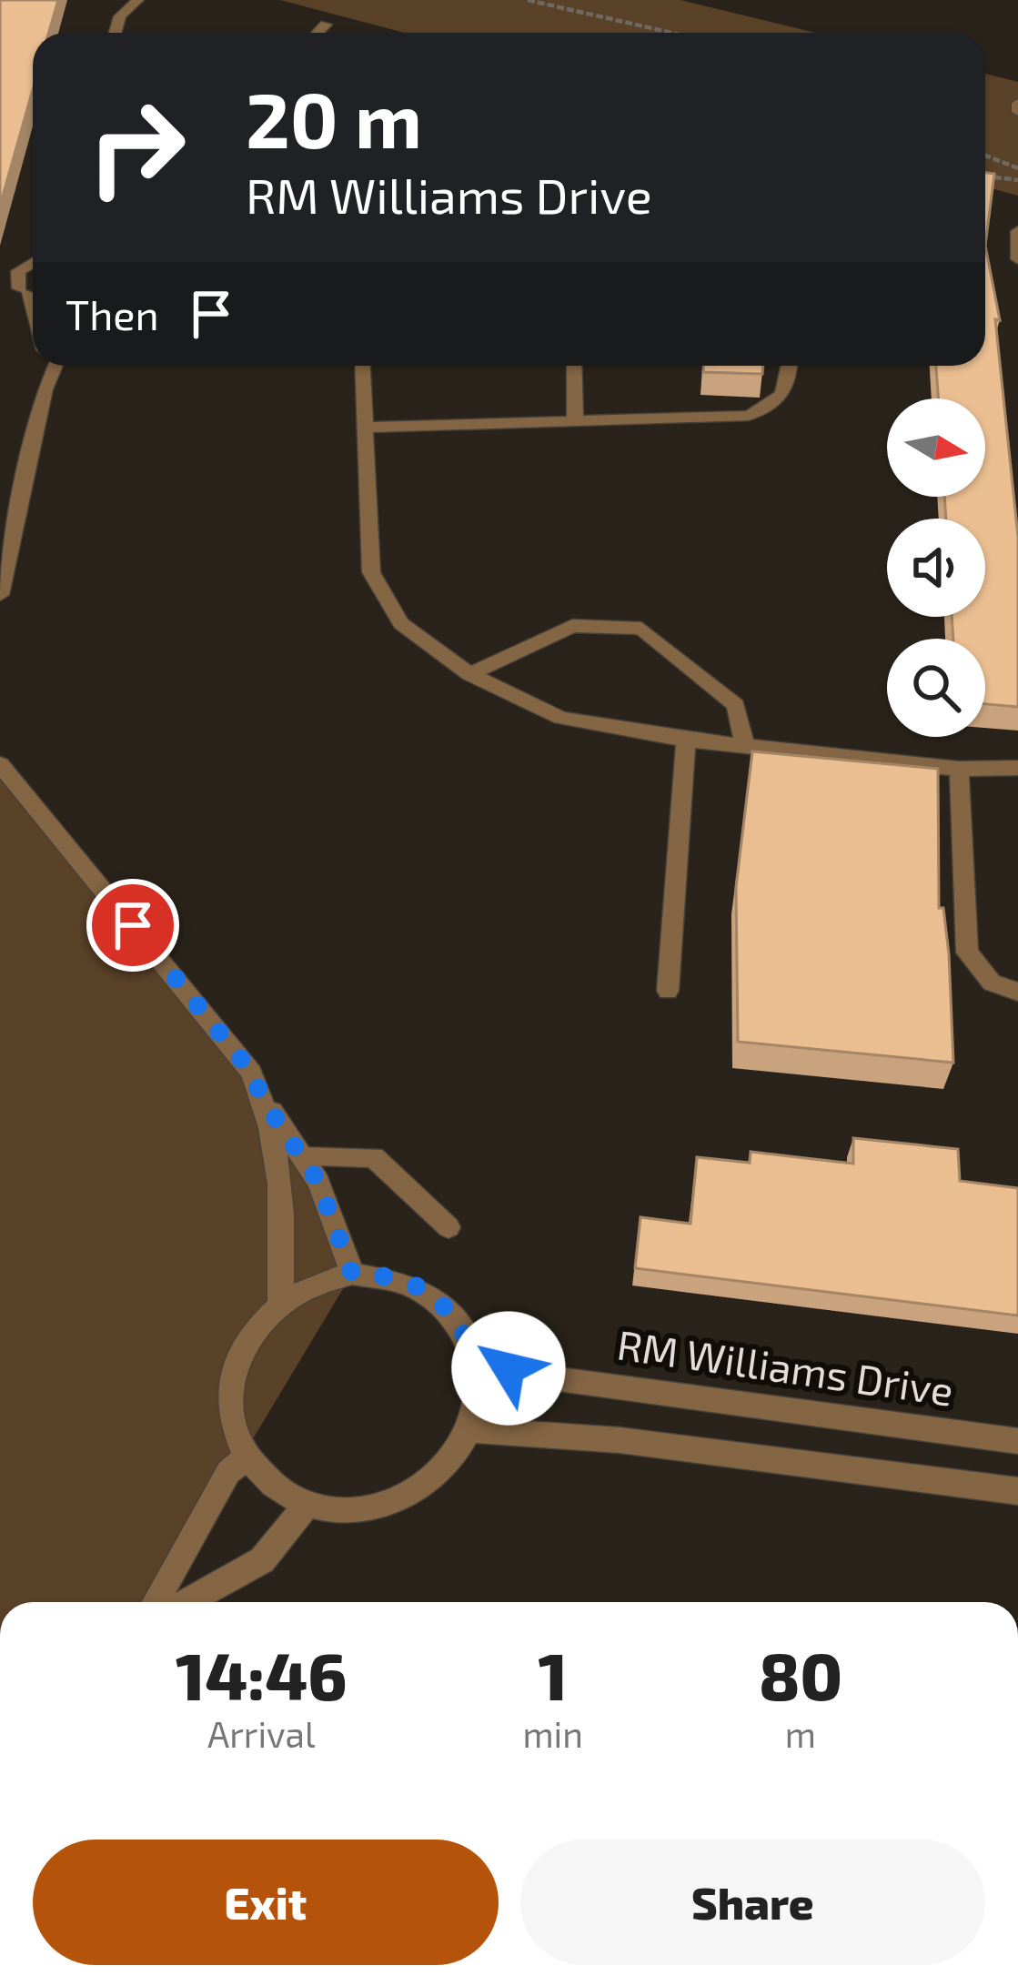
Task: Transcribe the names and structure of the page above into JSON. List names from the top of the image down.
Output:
{
  "streets": {
    "street": ["RM Williams Drive"]
  },
  "north": "right",
  "page": {
    "turn": ["20 m", "RM Williams Drive"],
    "then": "Then",
    "eta": [
      "14:46",
      "Arrival",
      "1",
      "min",
      "80",
      "m"
    ],
    "buttons": ["Exit", "Share"]
  }
}
